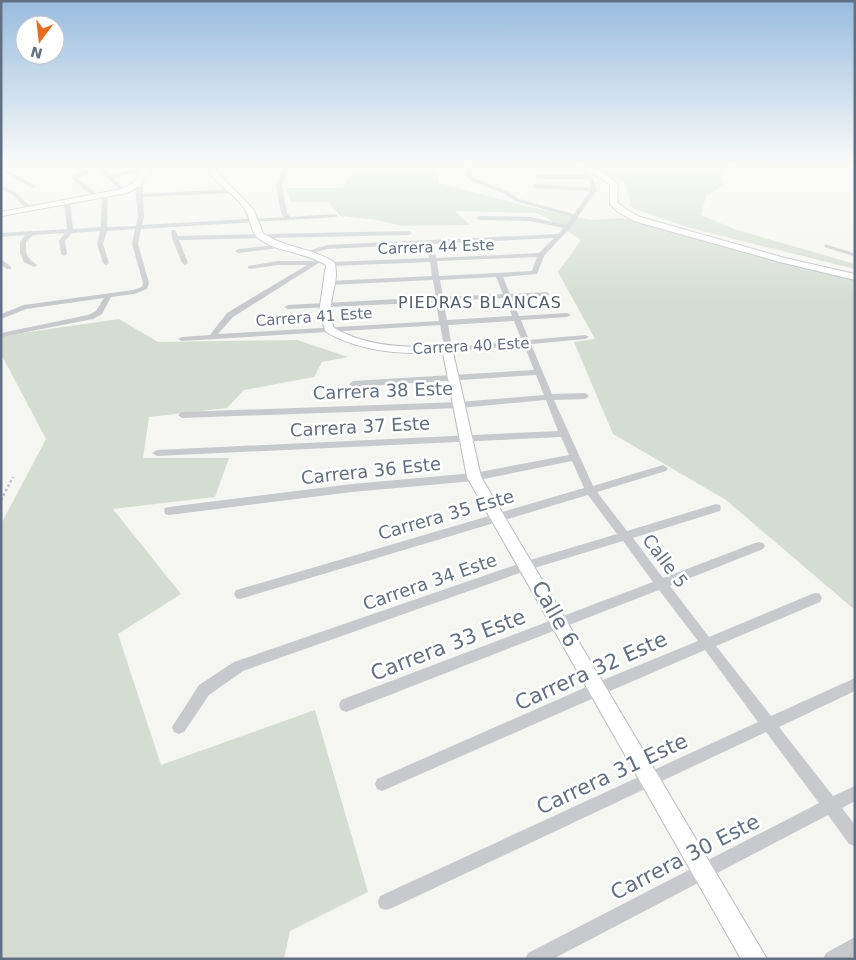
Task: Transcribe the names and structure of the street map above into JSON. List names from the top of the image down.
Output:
{
  "streets": {
    "street": [
      "Carrera 44 Este",
      "Carrera 41 Este",
      "Carrera 40 Este",
      "Carrera 38 Este",
      "Carrera 37 Este",
      "Carrera 36 Este",
      "Carrera 35 Este",
      "Calle 5",
      "Carrera 34 Este",
      "Calle 6",
      "Carrera 33 Este",
      "Carrera 32 Este",
      "Carrera 31 Este",
      "Carrera 30 Este"
    ]
  },
  "crossings": [
    ["Carrera 44 Este", "Calle 6"],
    ["Carrera 41 Este", "Carrera 40 Este"],
    ["Carrera 41 Este", "Calle 5"],
    ["Carrera 41 Este", "Calle 6"],
    ["Carrera 40 Este", "Calle 5"],
    ["Carrera 40 Este", "Calle 6"],
    ["Carrera 38 Este", "Calle 5"],
    ["Carrera 38 Este", "Calle 6"],
    ["Carrera 37 Este", "Calle 5"],
    ["Carrera 37 Este", "Calle 6"],
    ["Carrera 36 Este", "Calle 5"],
    ["Carrera 36 Este", "Calle 6"],
    ["Carrera 35 Este", "Calle 5"],
    ["Carrera 35 Este", "Calle 6"],
    ["Calle 5", "Carrera 34 Este"],
    ["Calle 5", "Carrera 33 Este"],
    ["Calle 5", "Carrera 32 Este"],
    ["Calle 5", "Carrera 31 Este"],
    ["Calle 5", "Carrera 30 Este"],
    ["Carrera 34 Este", "Calle 6"],
    ["Calle 6", "Carrera 33 Este"],
    ["Calle 6", "Carrera 32 Este"],
    ["Calle 6", "Carrera 31 Este"],
    ["Calle 6", "Carrera 30 Este"]
  ],
  "districts": ["PIEDRAS BLANCAS"],
  "north": "bottom"
}
